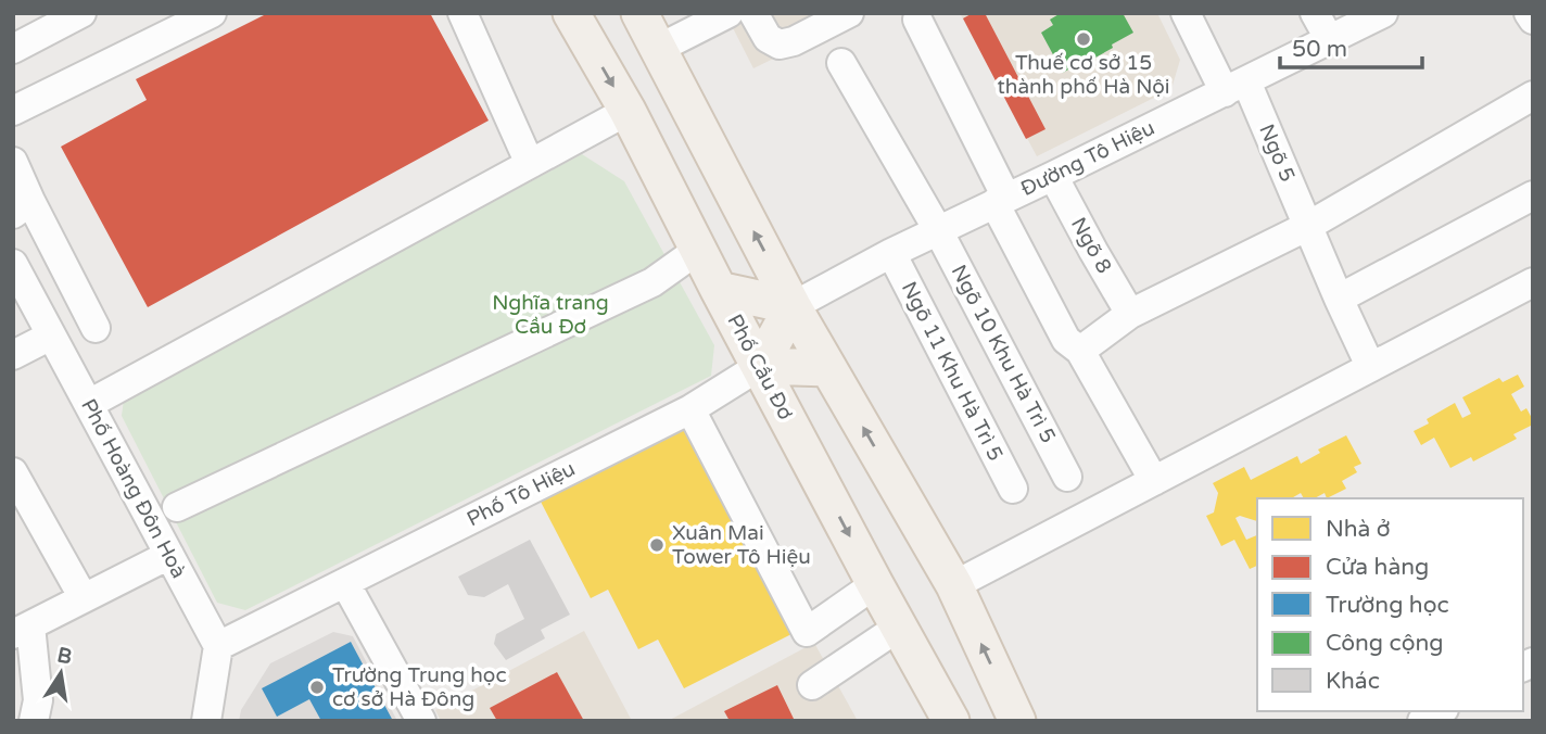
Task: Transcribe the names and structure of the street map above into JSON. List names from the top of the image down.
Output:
{
  "streets": {
    "main road": ["Phố Cầu Đơ", "Phố Tô Hiệu"],
    "street": [
      "Ngõ 5",
      "Đường Tô Hiệu",
      "Ngõ 8",
      "Ngõ 10 Khu Hà Trì 5",
      "Ngõ 11 Khu Hà Trì 5",
      "Phố Hoàng Đôn Hoà"
    ]
  },
  "crossings": [
    ["Ngõ 5", "Đường Tô Hiệu"],
    ["Đường Tô Hiệu", "Ngõ 8"],
    ["Đường Tô Hiệu", "Ngõ 10 Khu Hà Trì 5"],
    ["Đường Tô Hiệu", "Ngõ 11 Khu Hà Trì 5"],
    ["Đường Tô Hiệu", "Phố Tô Hiệu"],
    ["Phố Cầu Đơ", "Phố Tô Hiệu"],
    ["Phố Hoàng Đôn Hoà", "Phố Tô Hiệu"]
  ],
  "parks": ["Nghĩa trang Cầu Đơ"],
  "places": ["Thuế cơ sở 15 thành phố Hà Nội", "Xuân Mai Tower Tô Hiệu", "Trường Trung học cơ sở Hà Đông"],
  "legend": [
    "Nhà ở",
    "Cửa hàng",
    "Trường học",
    "Công cộng",
    "Khác"
  ],
  "scale_bar": "50 m",
  "north": "top"
}
